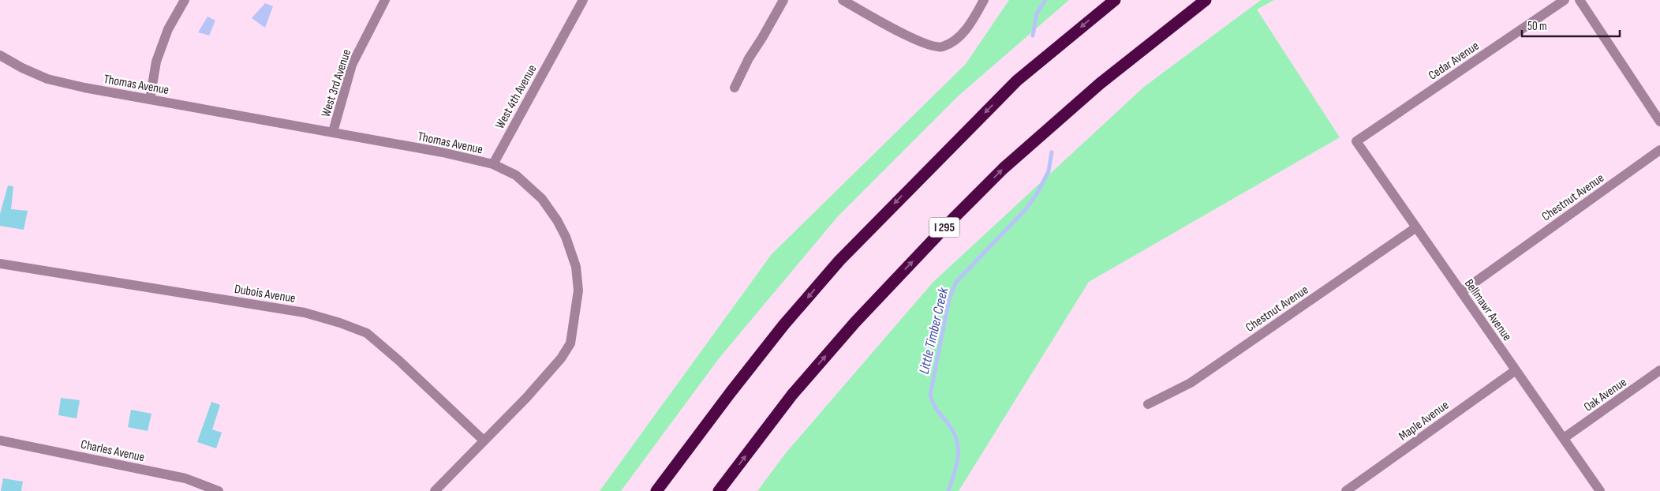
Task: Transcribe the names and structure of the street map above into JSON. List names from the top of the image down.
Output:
{
  "streets": {
    "highway": ["I 295"],
    "street": [
      "Cedar Avenue",
      "West 3rd Avenue",
      "Thomas Avenue",
      "West 4th Avenue",
      "Chestnut Avenue",
      "Dubois Avenue",
      "Bellmawr Avenue",
      "Oak Avenue",
      "Maple Avenue",
      "Charles Avenue"
    ]
  },
  "crossings": [
    ["Cedar Avenue", "Bellmawr Avenue"],
    ["West 3rd Avenue", "Thomas Avenue"],
    ["Thomas Avenue", "West 4th Avenue"],
    ["Thomas Avenue", "Dubois Avenue"],
    ["Chestnut Avenue", "Bellmawr Avenue"],
    ["Bellmawr Avenue", "Oak Avenue"],
    ["Bellmawr Avenue", "Maple Avenue"]
  ],
  "water": ["Little Timber Creek"],
  "scale_bar": "50 m"
}
